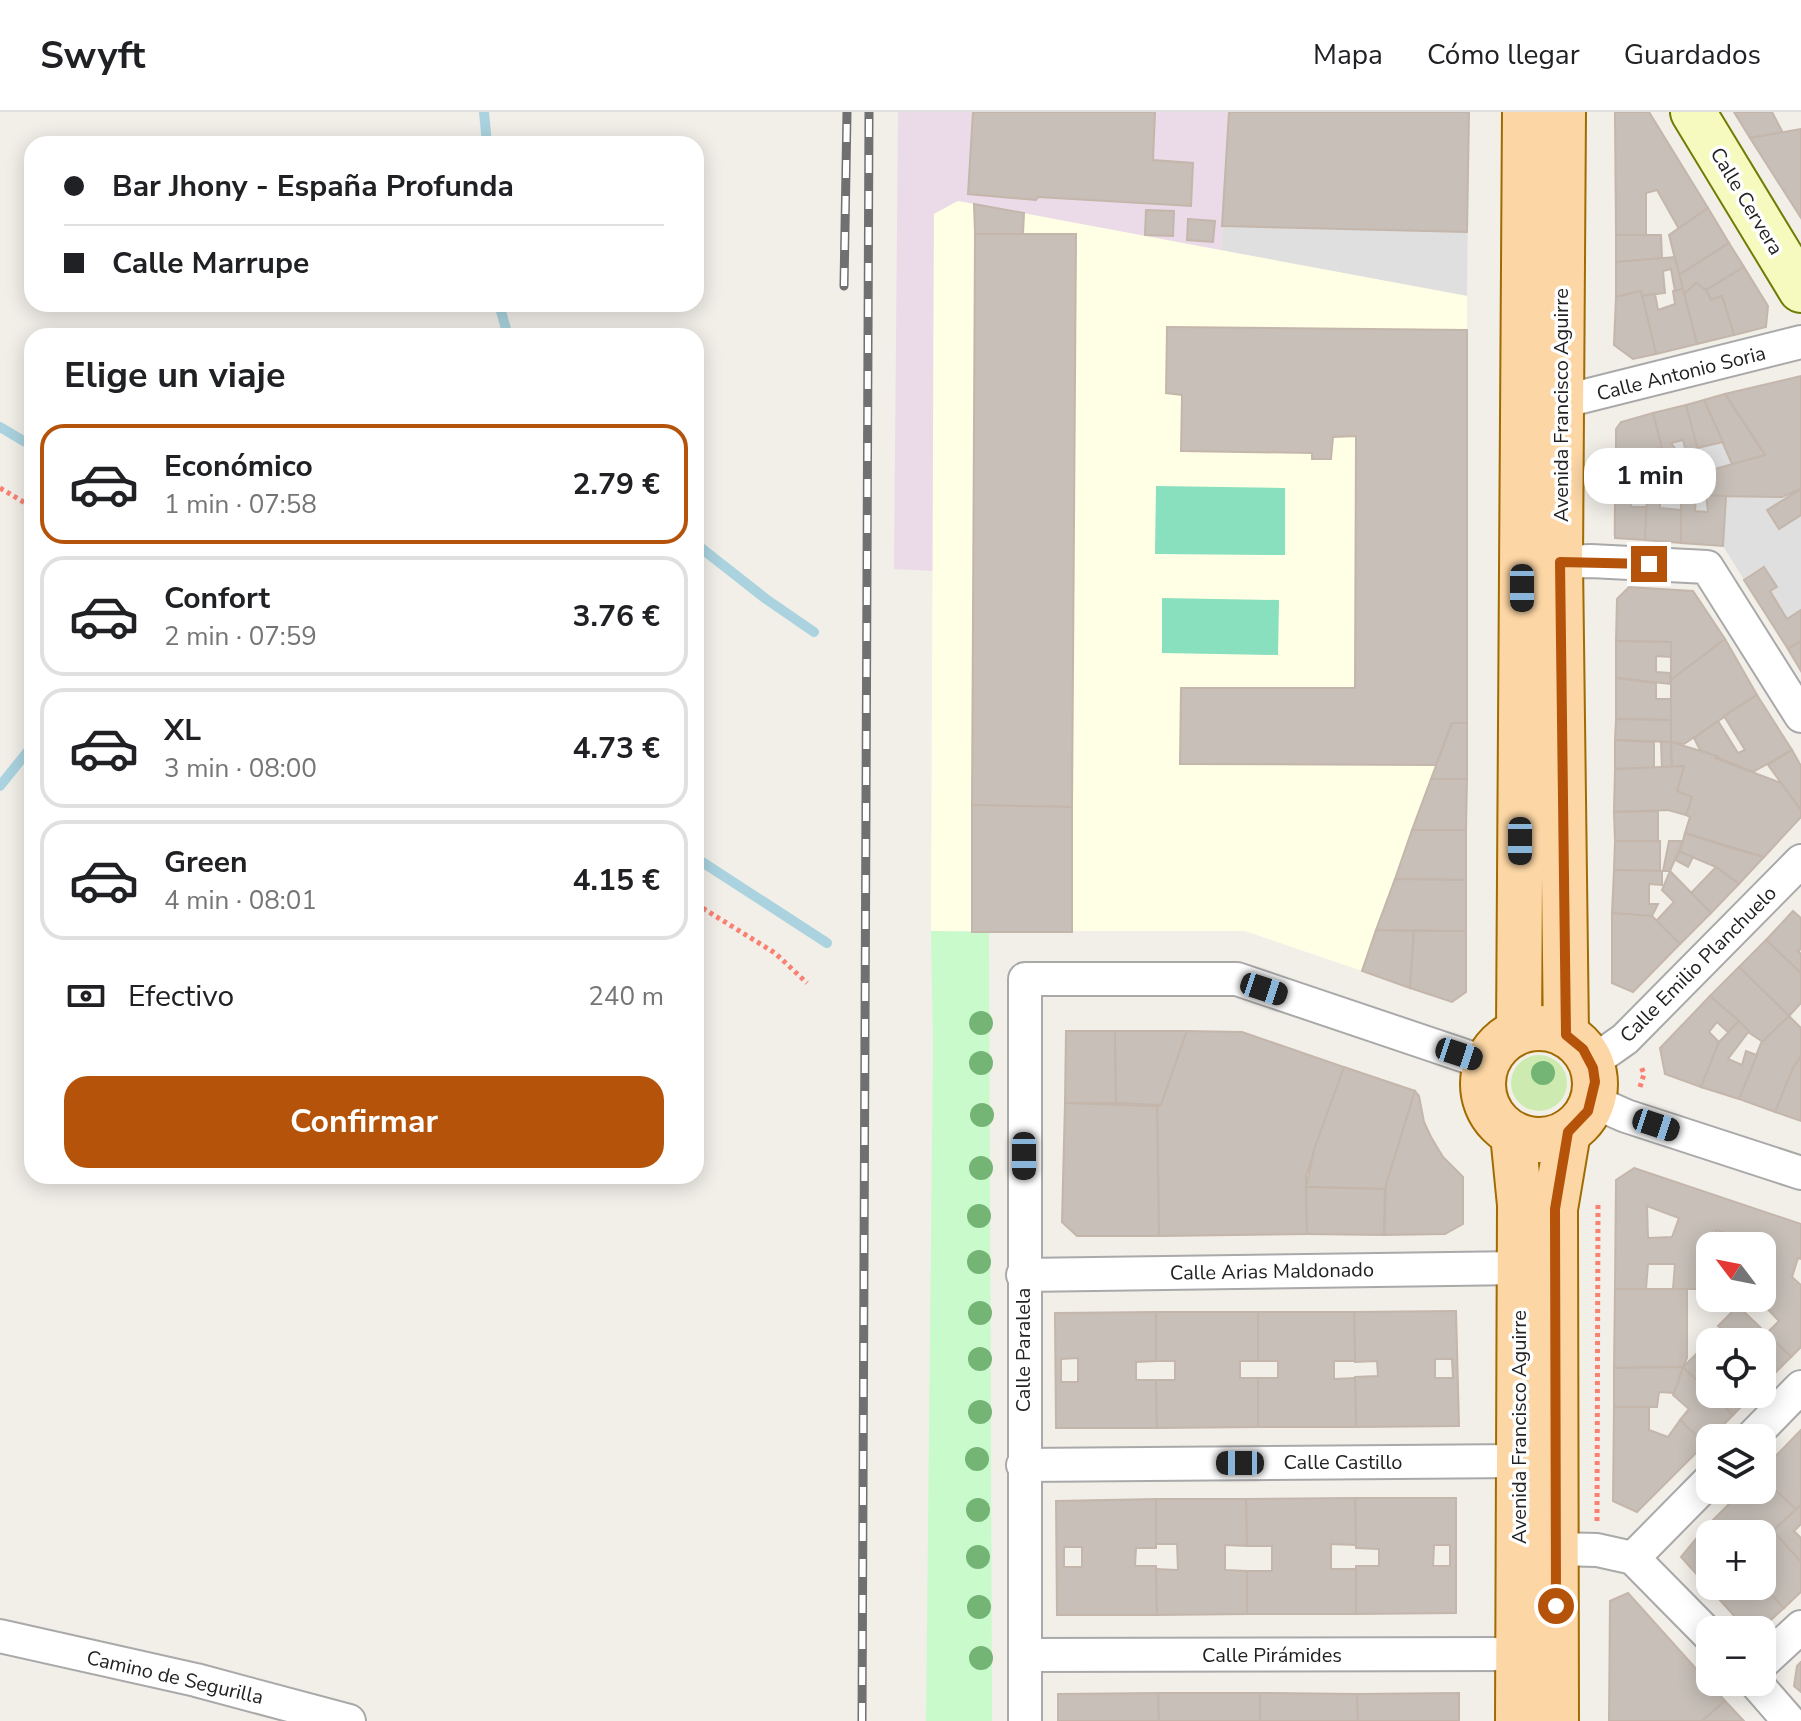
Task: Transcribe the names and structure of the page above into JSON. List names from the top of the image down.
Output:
{
  "streets": {
    "main road": ["Calle Cervera", "Avenida Francisco Aguirre"],
    "street": [
      "Calle Antonio Soria",
      "Calle Emilio Planchuelo",
      "Calle Arias Maldonado",
      "Calle Paralela",
      "Calle Castillo",
      "Calle Pirámides",
      "Camino de Segurilla"
    ]
  },
  "crossings": [
    ["Calle Antonio Soria", "Avenida Francisco Aguirre"],
    ["Avenida Francisco Aguirre", "Calle Emilio Planchuelo"],
    ["Avenida Francisco Aguirre", "Calle Arias Maldonado"],
    ["Avenida Francisco Aguirre", "Calle Paralela"],
    ["Avenida Francisco Aguirre", "Calle Castillo"],
    ["Avenida Francisco Aguirre", "Calle Pirámides"],
    ["Calle Emilio Planchuelo", "Calle Paralela"],
    ["Calle Arias Maldonado", "Calle Paralela"],
    ["Calle Paralela", "Calle Castillo"],
    ["Calle Paralela", "Calle Pirámides"]
  ],
  "north": "top left",
  "page": {
    "header": "Swyft",
    "nav": ["Mapa", "Cómo llegar", "Guardados"],
    "banner": ["Bar Jhony - España Profunda", "Calle Marrupe"],
    "heading": "Elige un viaje",
    "list": [
      {
        "name": "Económico",
        "note": "1 min · 07:58",
        "value": "2.79 €"
      },
      {
        "name": "Confort",
        "note": "2 min · 07:59",
        "value": "3.76 €"
      },
      {
        "name": "XL",
        "note": "3 min · 08:00",
        "value": "4.73 €"
      },
      {
        "name": "Green",
        "note": "4 min · 08:01",
        "value": "4.15 €"
      }
    ],
    "bubble": "1 min",
    "pay": ["Efectivo", "240 m"],
    "buttons": "Confirmar",
    "map_buttons": ["+", "−"]
  }
}
